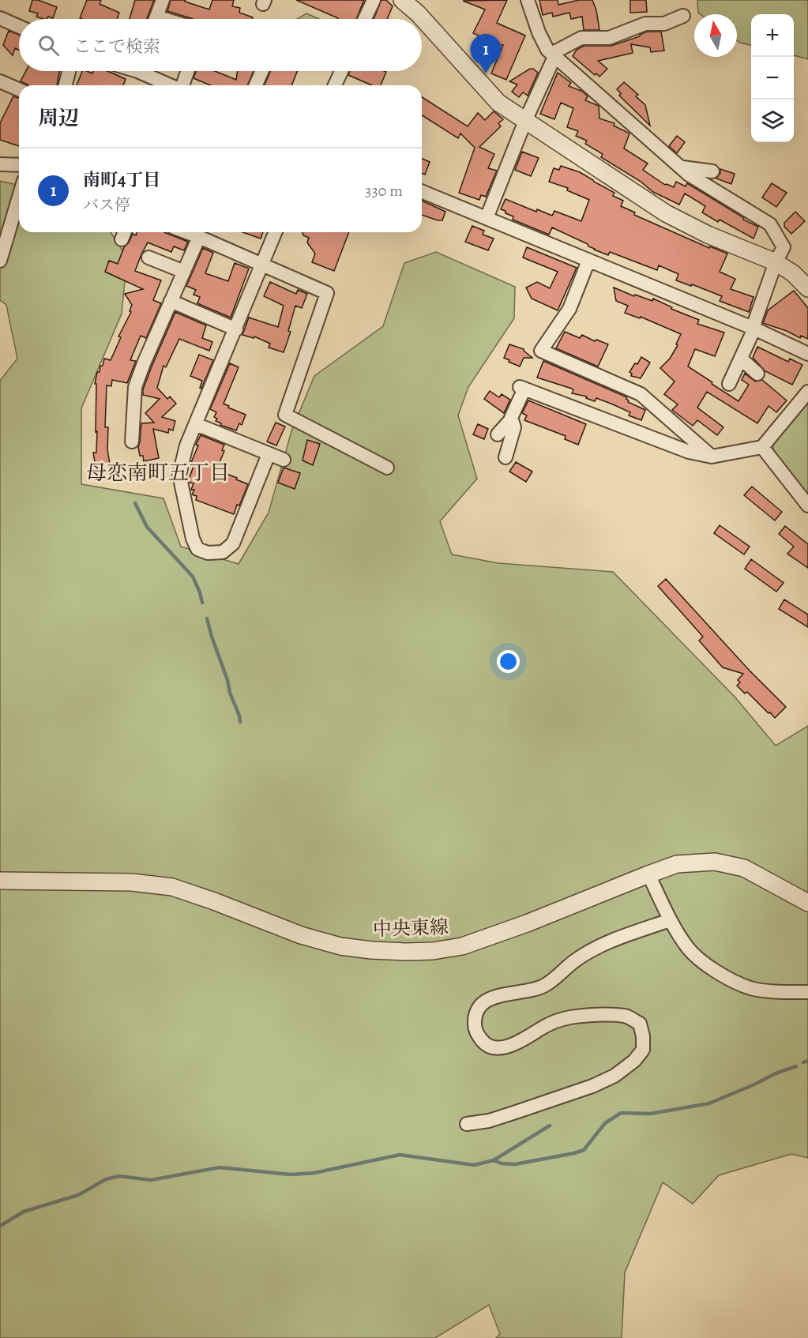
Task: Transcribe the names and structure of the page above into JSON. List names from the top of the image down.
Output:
{
  "streets": {
    "street": ["中央東線"]
  },
  "districts": ["母恋南町五丁目"],
  "north": "top",
  "page": {
    "map_buttons": ["+", "−"],
    "search": "ここで検索",
    "pins": "1",
    "heading": "周辺",
    "list": [
      {
        "mark": "1",
        "name": "南町4丁目",
        "note": "バス停",
        "value": "330 m"
      }
    ]
  }
}
